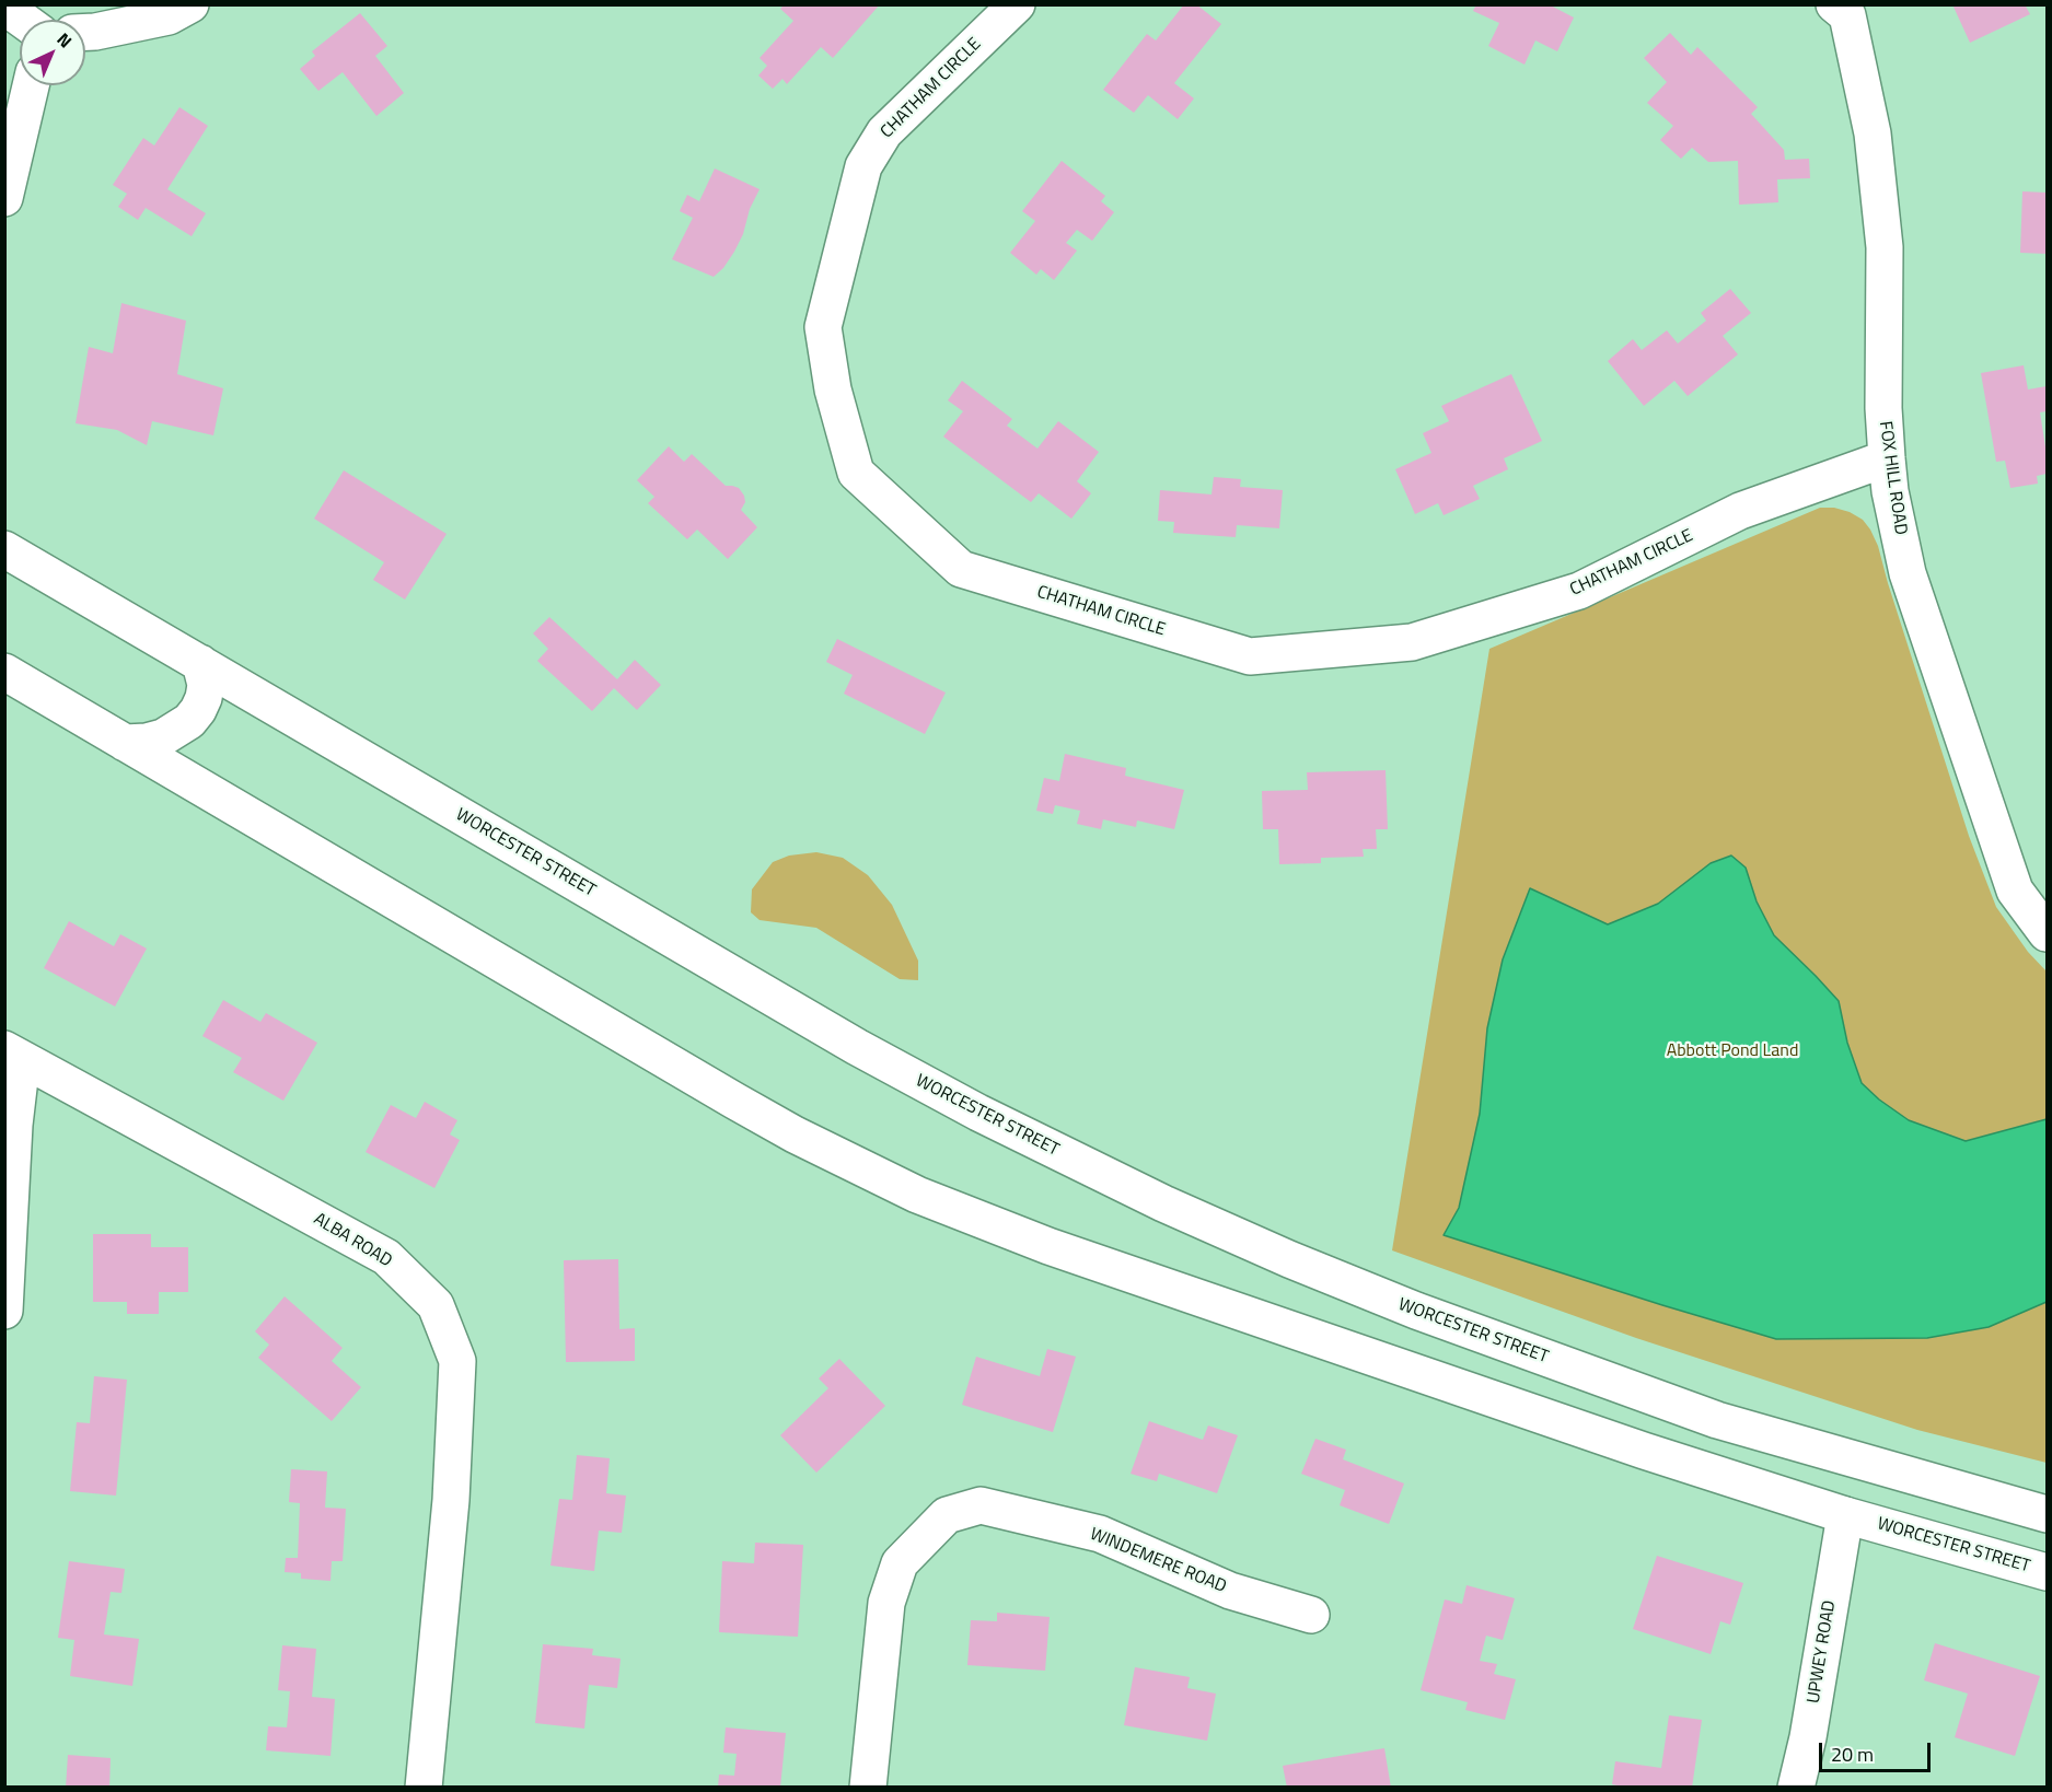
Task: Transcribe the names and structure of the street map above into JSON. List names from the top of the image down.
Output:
{
  "streets": {
    "main road": [
      "CHATHAM CIRCLE",
      "FOX HILL ROAD",
      "WORCESTER STREET",
      "ALBA ROAD",
      "WINDEMERE ROAD",
      "UPWEY ROAD"
    ]
  },
  "crossings": [
    ["CHATHAM CIRCLE", "FOX HILL ROAD"],
    ["WORCESTER STREET", "UPWEY ROAD"]
  ],
  "parks": ["Abbott Pond Land"],
  "scale_bar": "20 m",
  "north": "top right"
}
